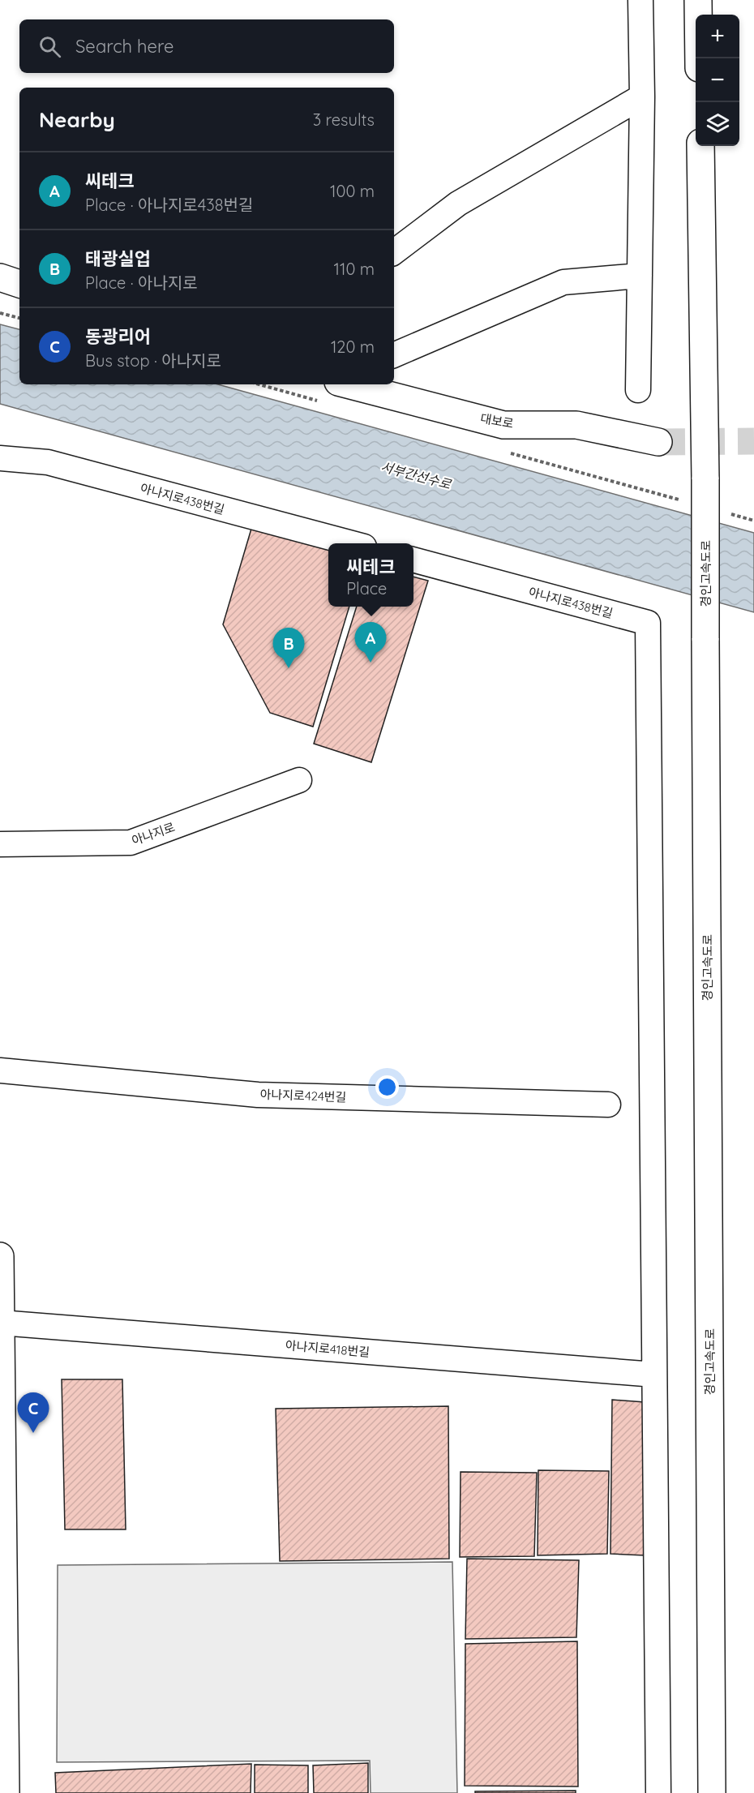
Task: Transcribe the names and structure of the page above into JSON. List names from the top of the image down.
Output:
{
  "streets": {
    "main road": ["대보로", "경인고속도로"],
    "street": [
      "아나지로438번길",
      "아나지로",
      "아나지로424번길",
      "아나지로418번길"
    ]
  },
  "crossings": [
    ["아나지로438번길", "아나지로418번길"]
  ],
  "water": ["서부간선수로"],
  "page": {
    "map_buttons": ["+", "−"],
    "search": "Search here",
    "heading": ["Nearby", "3 results"],
    "list": [
      {
        "mark": "A",
        "name": "씨테크",
        "note": "Place · 아나지로438번길",
        "value": "100 m"
      },
      {
        "mark": "B",
        "name": "태광실업",
        "note": "Place · 아나지로",
        "value": "110 m"
      },
      {
        "mark": "C",
        "name": "동광리어",
        "note": "Bus stop · 아나지로",
        "value": "120 m"
      }
    ],
    "popup": ["씨테크", "Place"],
    "pins": ["A", "B", "C"]
  }
}
